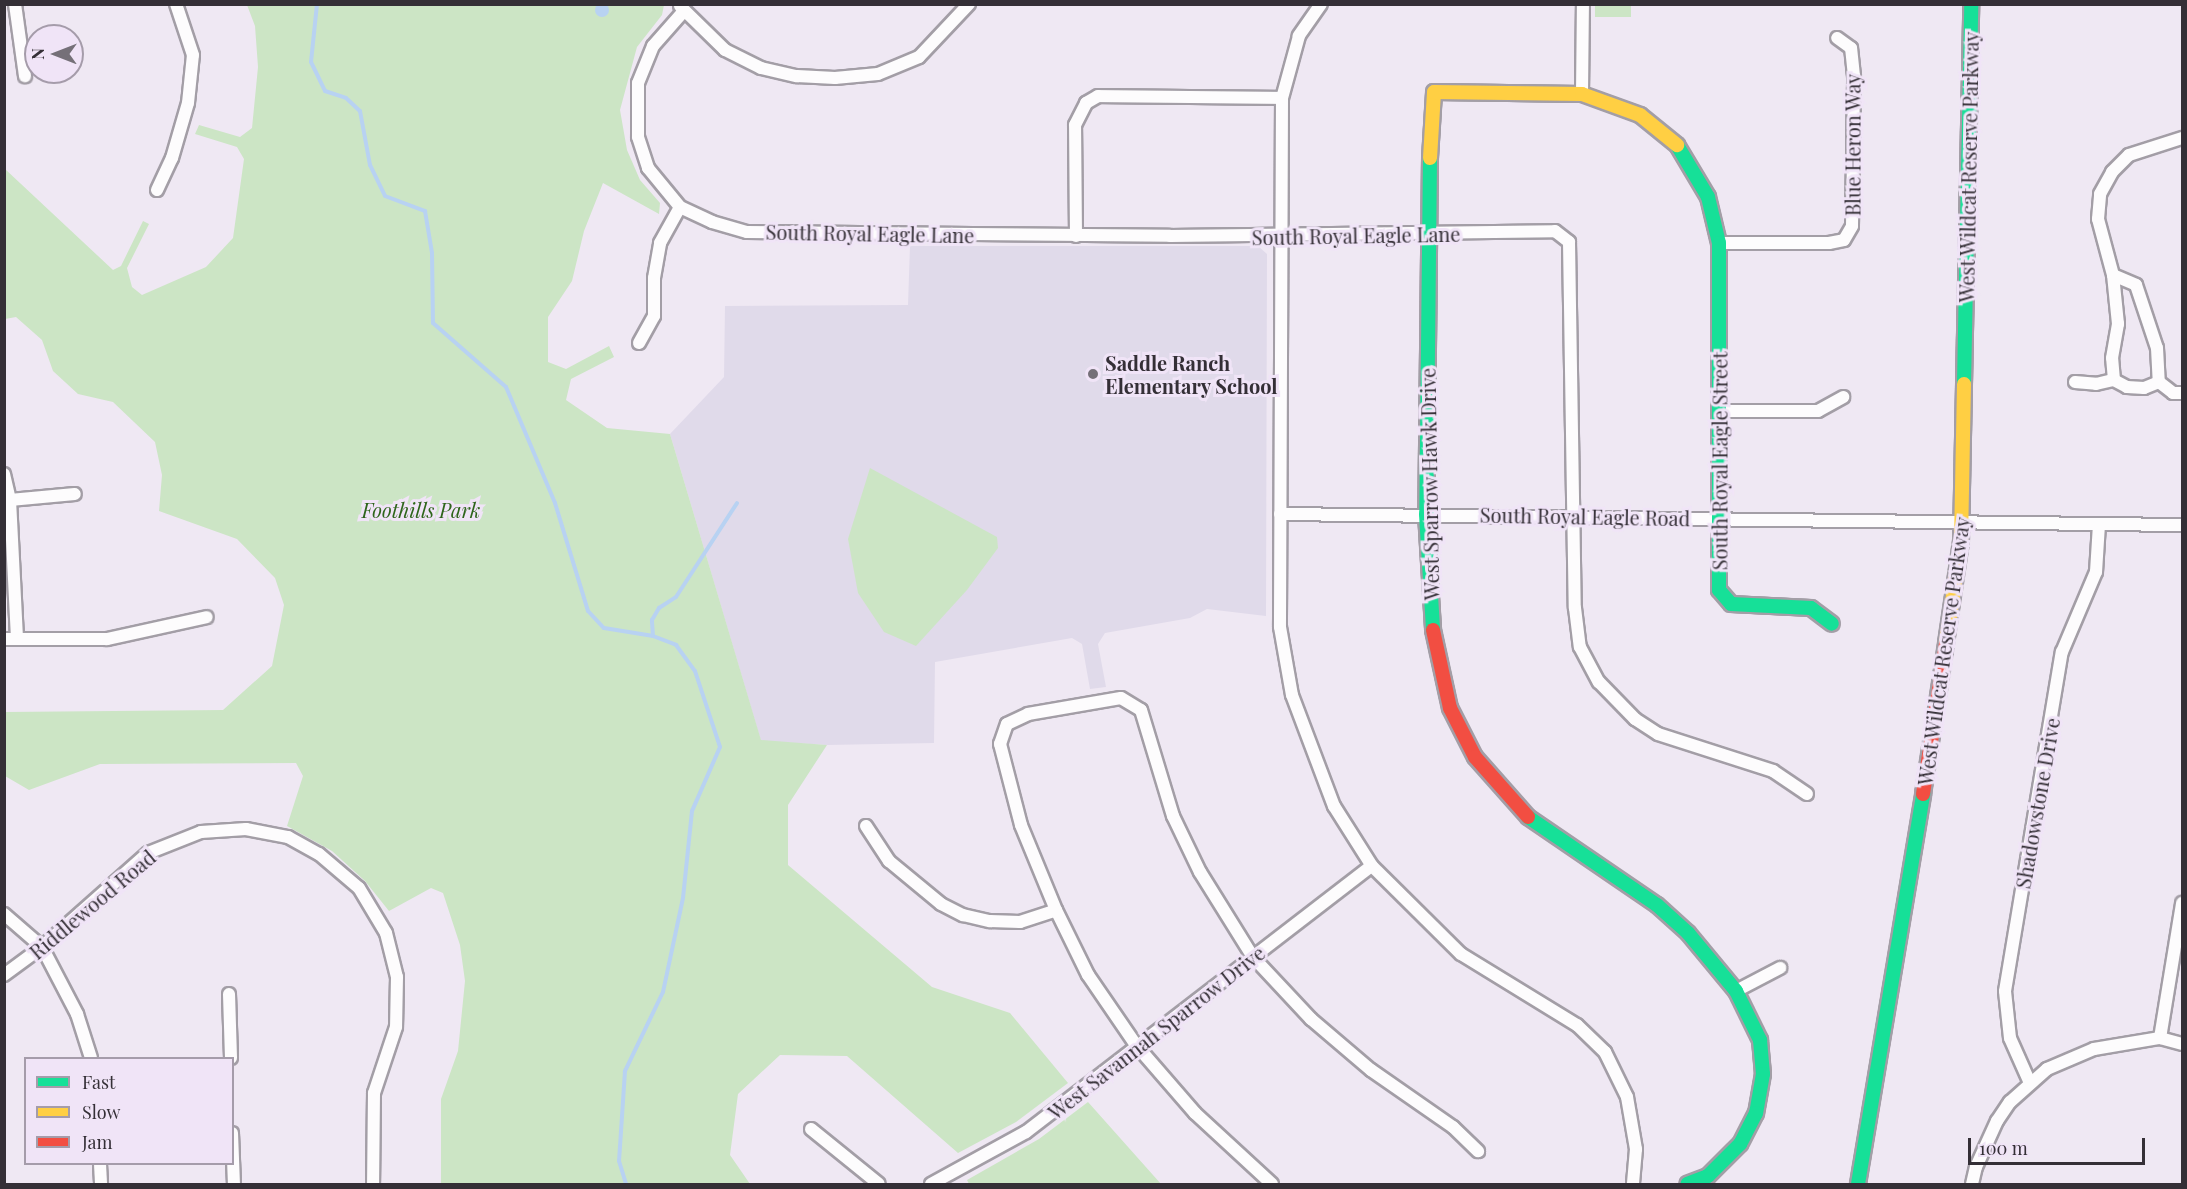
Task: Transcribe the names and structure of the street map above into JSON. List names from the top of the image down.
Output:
{
  "streets": {
    "street": [
      "Blue Heron Way",
      "West Wildcat Reserve Parkway",
      "South Royal Eagle Lane",
      "South Royal Eagle Street",
      "West Sparrow Hawk Drive",
      "South Royal Eagle Road",
      "Shadowstone Drive",
      "Riddlewood Road",
      "West Savannah Sparrow Drive"
    ]
  },
  "crossings": [
    ["Blue Heron Way", "South Royal Eagle Street"],
    ["West Wildcat Reserve Parkway", "South Royal Eagle Road"],
    ["South Royal Eagle Lane", "West Sparrow Hawk Drive"],
    ["South Royal Eagle Lane", "South Royal Eagle Road"],
    ["South Royal Eagle Street", "West Sparrow Hawk Drive"],
    ["South Royal Eagle Street", "South Royal Eagle Road"],
    ["West Sparrow Hawk Drive", "South Royal Eagle Road"],
    ["South Royal Eagle Road", "Shadowstone Drive"]
  ],
  "parks": ["Foothills Park"],
  "places": ["Saddle Ranch Elementary School"],
  "legend": ["Fast", "Slow", "Jam"],
  "scale_bar": "100 m",
  "north": "left"
}
